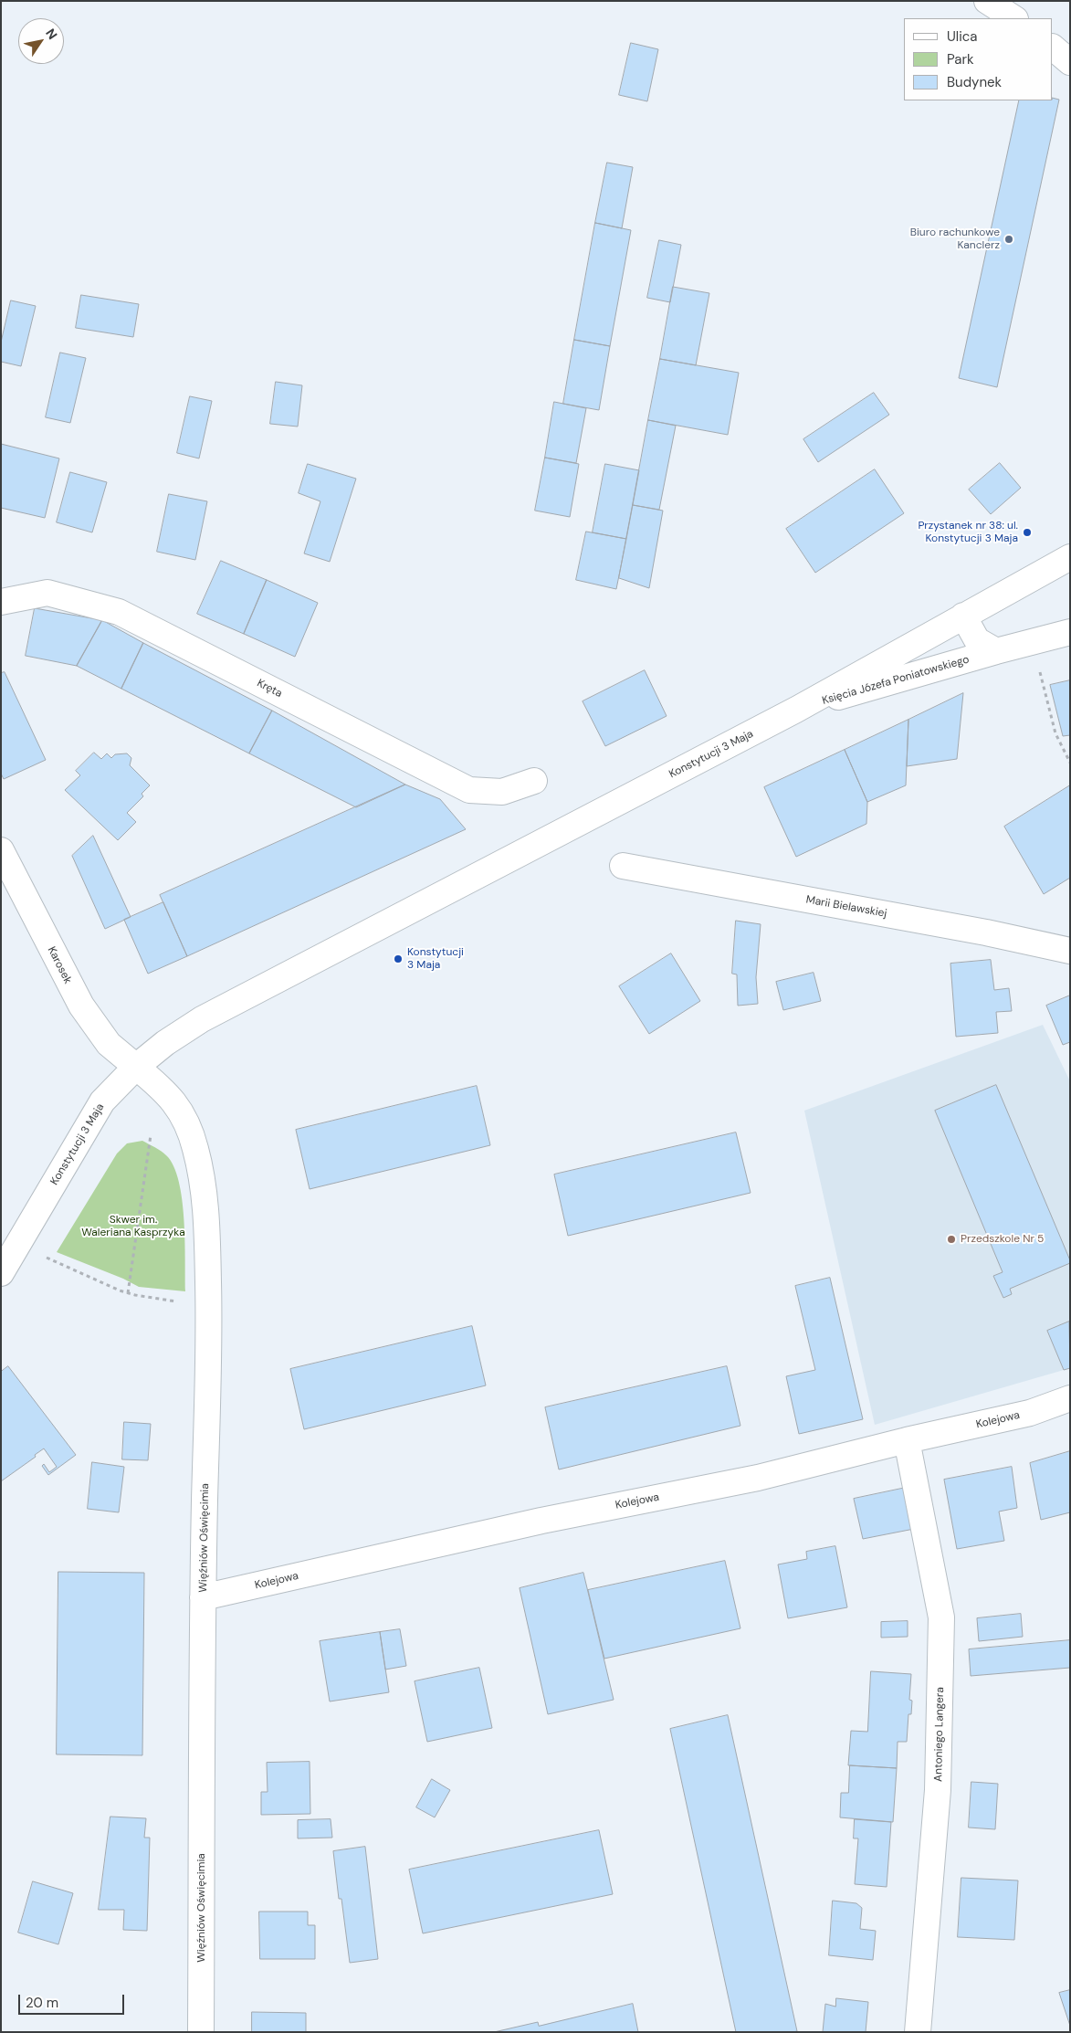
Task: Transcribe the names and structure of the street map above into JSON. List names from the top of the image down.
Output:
{
  "streets": {
    "street": [
      "Księcia Józefa Poniatowskiego",
      "Kręta",
      "Konstytucji 3 Maja",
      "Marii Bielawskiej",
      "Karosek",
      "Kolejowa",
      "Więźniów Oświęcimia",
      "Antoniego Langera"
    ]
  },
  "crossings": [
    ["Księcia Józefa Poniatowskiego", "Konstytucji 3 Maja"],
    ["Konstytucji 3 Maja", "Karosek"],
    ["Konstytucji 3 Maja", "Więźniów Oświęcimia"],
    ["Karosek", "Więźniów Oświęcimia"],
    ["Kolejowa", "Więźniów Oświęcimia"],
    ["Kolejowa", "Antoniego Langera"]
  ],
  "parks": ["Skwer im. Waleriana Kasprzyka"],
  "places": [
    "Biuro rachunkowe Kanclerz",
    "Przystanek nr 38: ul. Konstytucji 3 Maja",
    "Konstytucji 3 Maja",
    "Przedszkole Nr 5"
  ],
  "legend": ["Ulica", "Park", "Budynek"],
  "scale_bar": "20 m",
  "north": "top right"
}
